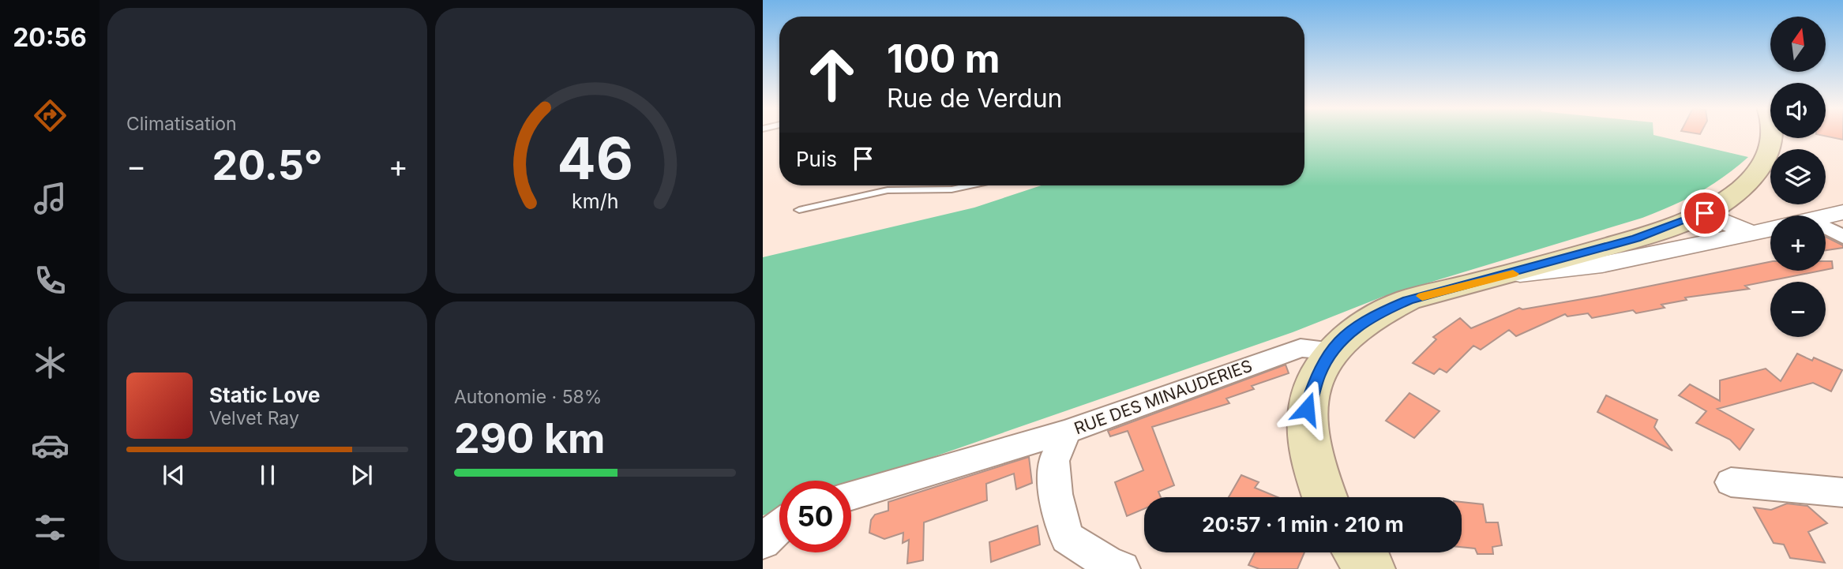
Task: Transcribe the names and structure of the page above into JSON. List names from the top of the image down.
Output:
{
  "streets": {
    "street": ["RUE DES MINAUDERIES"]
  },
  "north": "top",
  "page": {
    "tabs": "20:56",
    "tile": [
      "Climatisation",
      ["Autonomie · 58%", "290 km"]
    ],
    "map_buttons": ["+", "−"],
    "turn": ["100 m", "Rue de Verdun"],
    "then": "Puis",
    "heat": ["−", "20.5°", "+"],
    "song": ["Static Love", "Velvet Ray"],
    "limit": "50",
    "trip": "20:57 · 1 min · 210 m",
    "gauge": ["46", "km/h"]
  }
}
